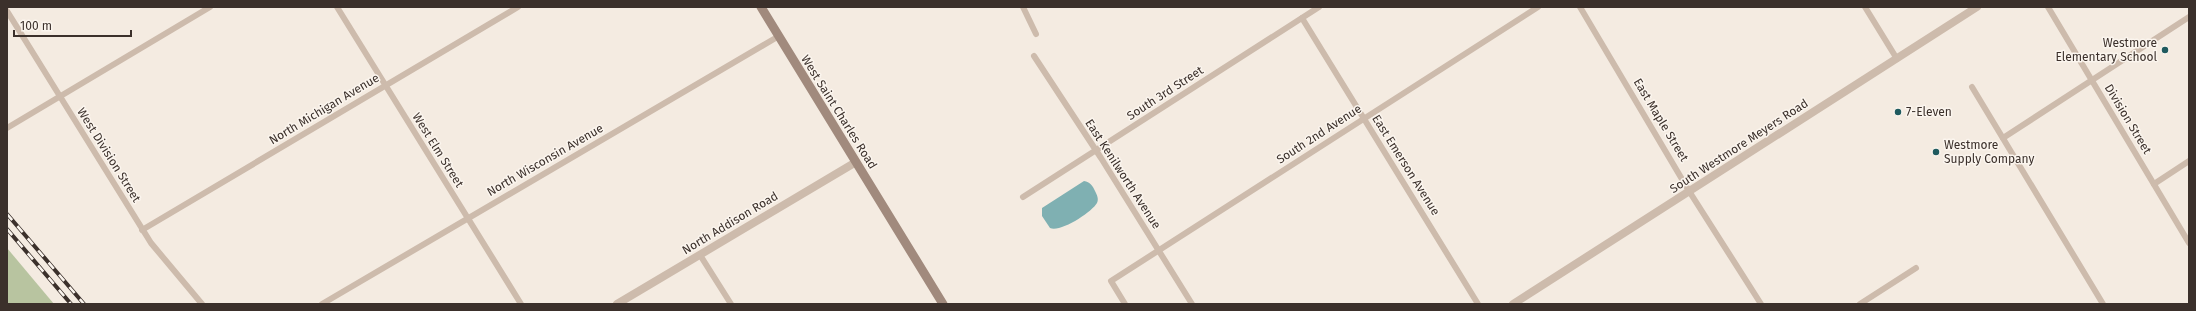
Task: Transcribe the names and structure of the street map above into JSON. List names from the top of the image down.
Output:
{
  "streets": {
    "main road": ["West Saint Charles Road"],
    "street": [
      "South 3rd Street",
      "North Michigan Avenue",
      "Division Street",
      "East Maple Street",
      "South 2nd Avenue",
      "South Westmore Meyers Road",
      "West Elm Street",
      "West Division Street",
      "North Wisconsin Avenue",
      "East Emerson Avenue",
      "East Kenilworth Avenue",
      "North Addison Road"
    ]
  },
  "crossings": [
    ["South 3rd Street", "East Emerson Avenue"],
    ["South 3rd Street", "East Kenilworth Avenue"],
    ["North Michigan Avenue", "West Elm Street"],
    ["North Michigan Avenue", "West Division Street"],
    ["West Saint Charles Road", "North Wisconsin Avenue"],
    ["West Saint Charles Road", "North Addison Road"],
    ["East Maple Street", "South Westmore Meyers Road"],
    ["South 2nd Avenue", "East Emerson Avenue"],
    ["South 2nd Avenue", "East Kenilworth Avenue"],
    ["West Elm Street", "North Wisconsin Avenue"]
  ],
  "places": ["Westmore Elementary School", "7-Eleven", "Westmore Supply Company"],
  "scale_bar": "100 m"
}
